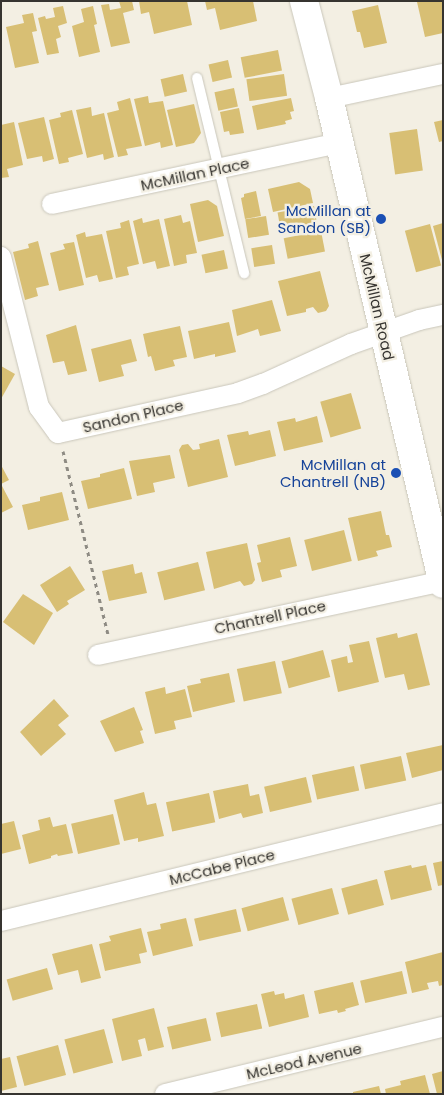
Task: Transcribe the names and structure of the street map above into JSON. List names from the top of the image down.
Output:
{
  "streets": {
    "main road": ["McMillan Road"],
    "street": [
      "McMillan Place",
      "Sandon Place",
      "Chantrell Place",
      "McCabe Place",
      "McLeod Avenue"
    ]
  },
  "crossings": [
    ["McMillan Place", "McMillan Road"],
    ["McMillan Road", "Sandon Place"],
    ["McMillan Road", "Chantrell Place"]
  ],
  "places": ["McMillan at Sandon (SB)", "McMillan at Chantrell (NB)"]
}
